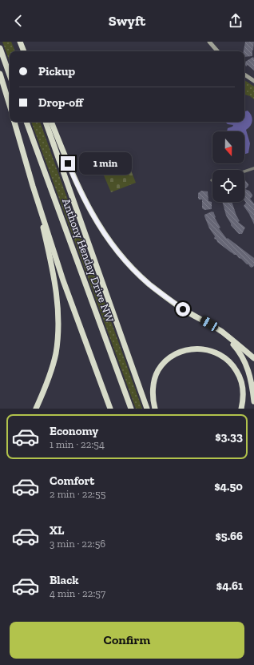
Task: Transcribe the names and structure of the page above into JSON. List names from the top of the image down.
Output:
{
  "streets": {
    "highway": ["Anthony Henday Drive NW"]
  },
  "north": "bottom",
  "page": {
    "header": "Swyft",
    "banner": ["Pickup", "Drop-off"],
    "bubble": "1 min",
    "list": [
      {
        "name": "Economy",
        "note": "1 min · 22:54",
        "value": "$3.33"
      },
      {
        "name": "Comfort",
        "note": "2 min · 22:55",
        "value": "$4.50"
      },
      {
        "name": "XL",
        "note": "3 min · 22:56",
        "value": "$5.66"
      },
      {
        "name": "Black",
        "note": "4 min · 22:57",
        "value": "$4.61"
      }
    ],
    "buttons": "Confirm"
  }
}
